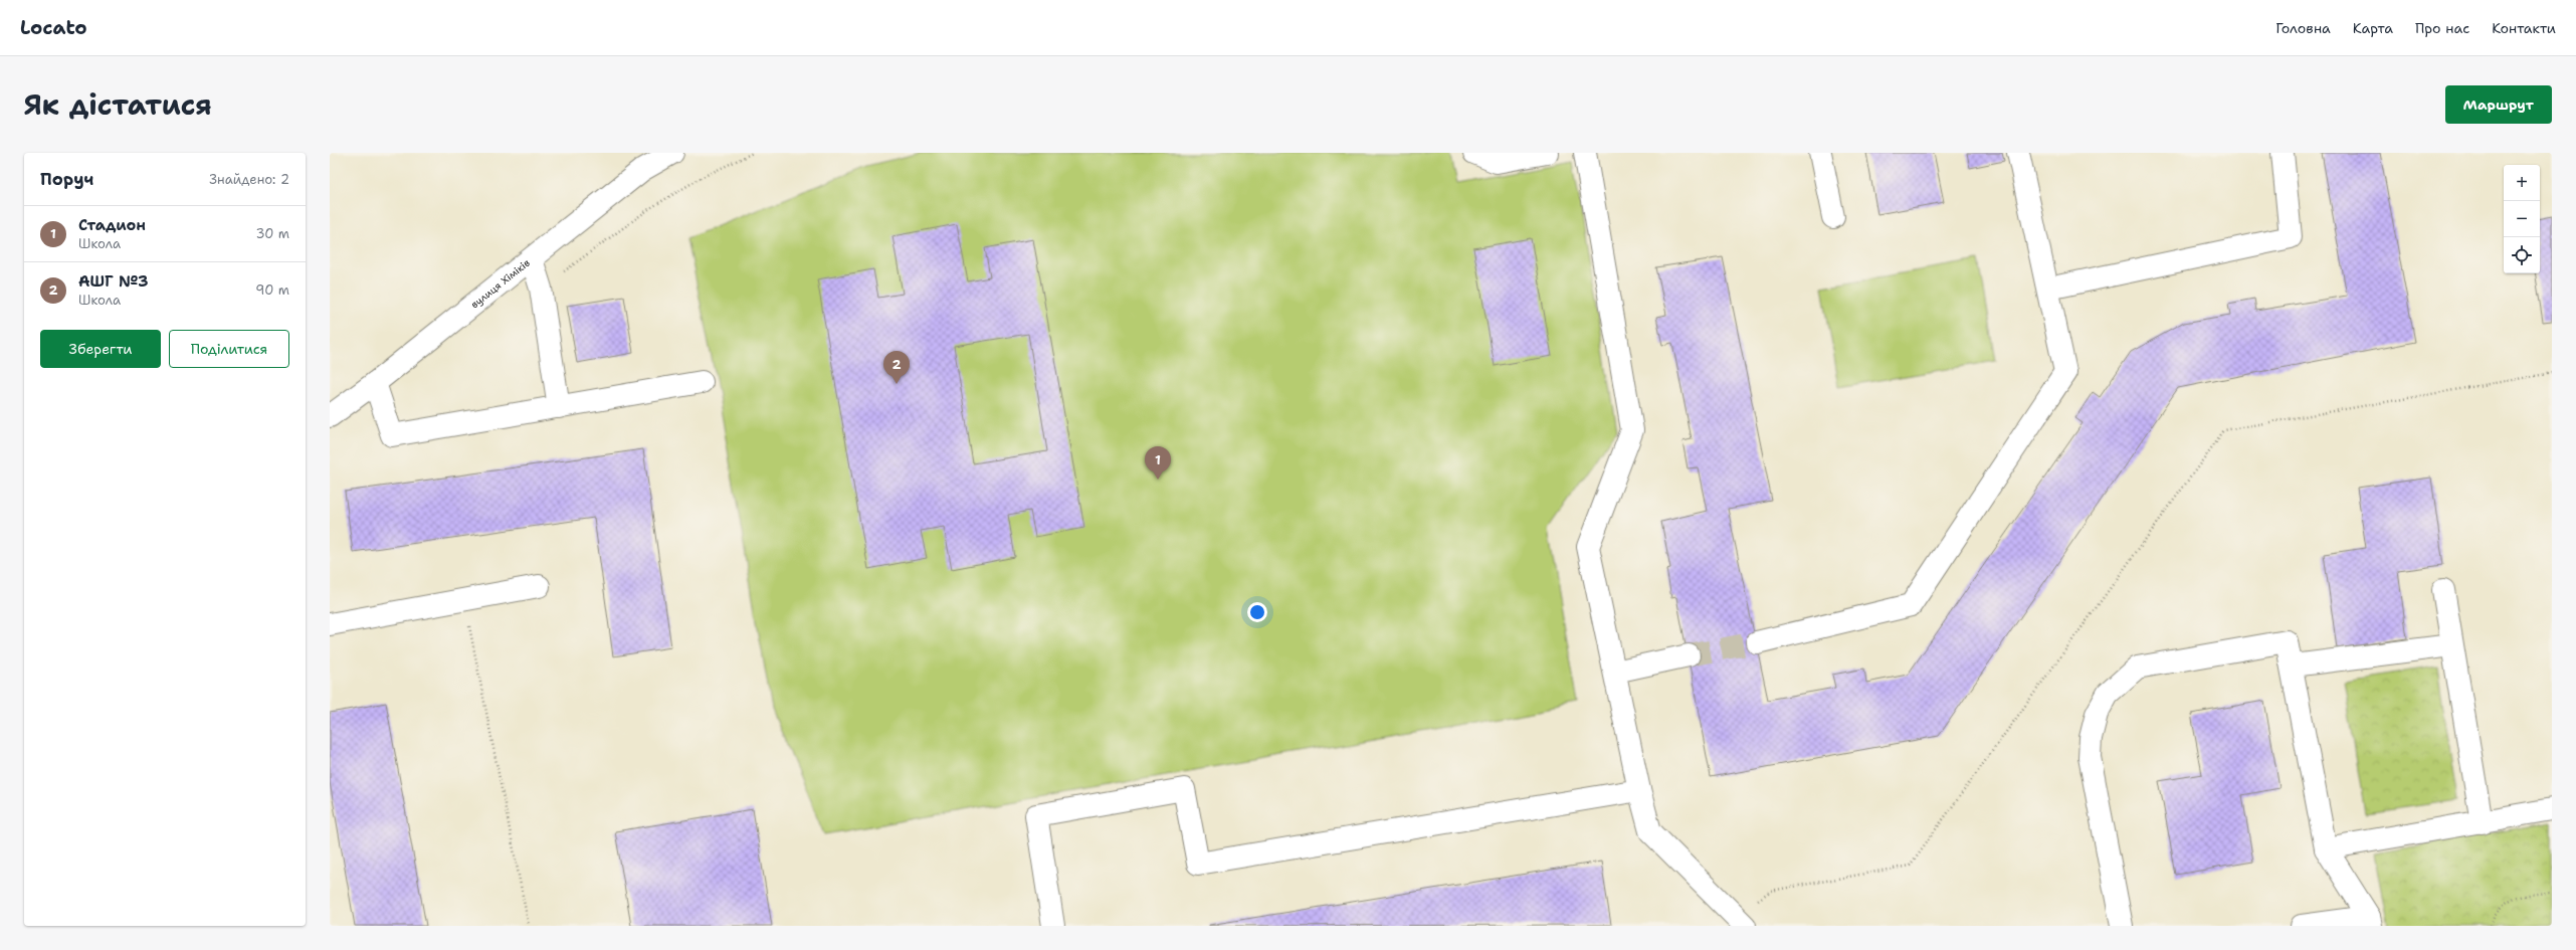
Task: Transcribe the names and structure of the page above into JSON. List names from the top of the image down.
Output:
{
  "streets": {
    "street": ["вулиця Хіміків"]
  },
  "page": {
    "header": "Locato",
    "nav": [
      "Головна",
      "Карта",
      "Про нас",
      "Контакти"
    ],
    "title": "Як дістатися",
    "buttons": [
      "Маршрут",
      ["Зберегти", "Поділитися"]
    ],
    "heading": ["Поруч", "Знайдено: 2"],
    "map_buttons": ["+", "−"],
    "list": [
      {
        "mark": "1",
        "name": "Стадион",
        "note": "Школа",
        "value": "30 m"
      },
      {
        "mark": "2",
        "name": "АШГ №3",
        "note": "Школа",
        "value": "90 m"
      }
    ],
    "pins": ["2", "1"]
  }
}
